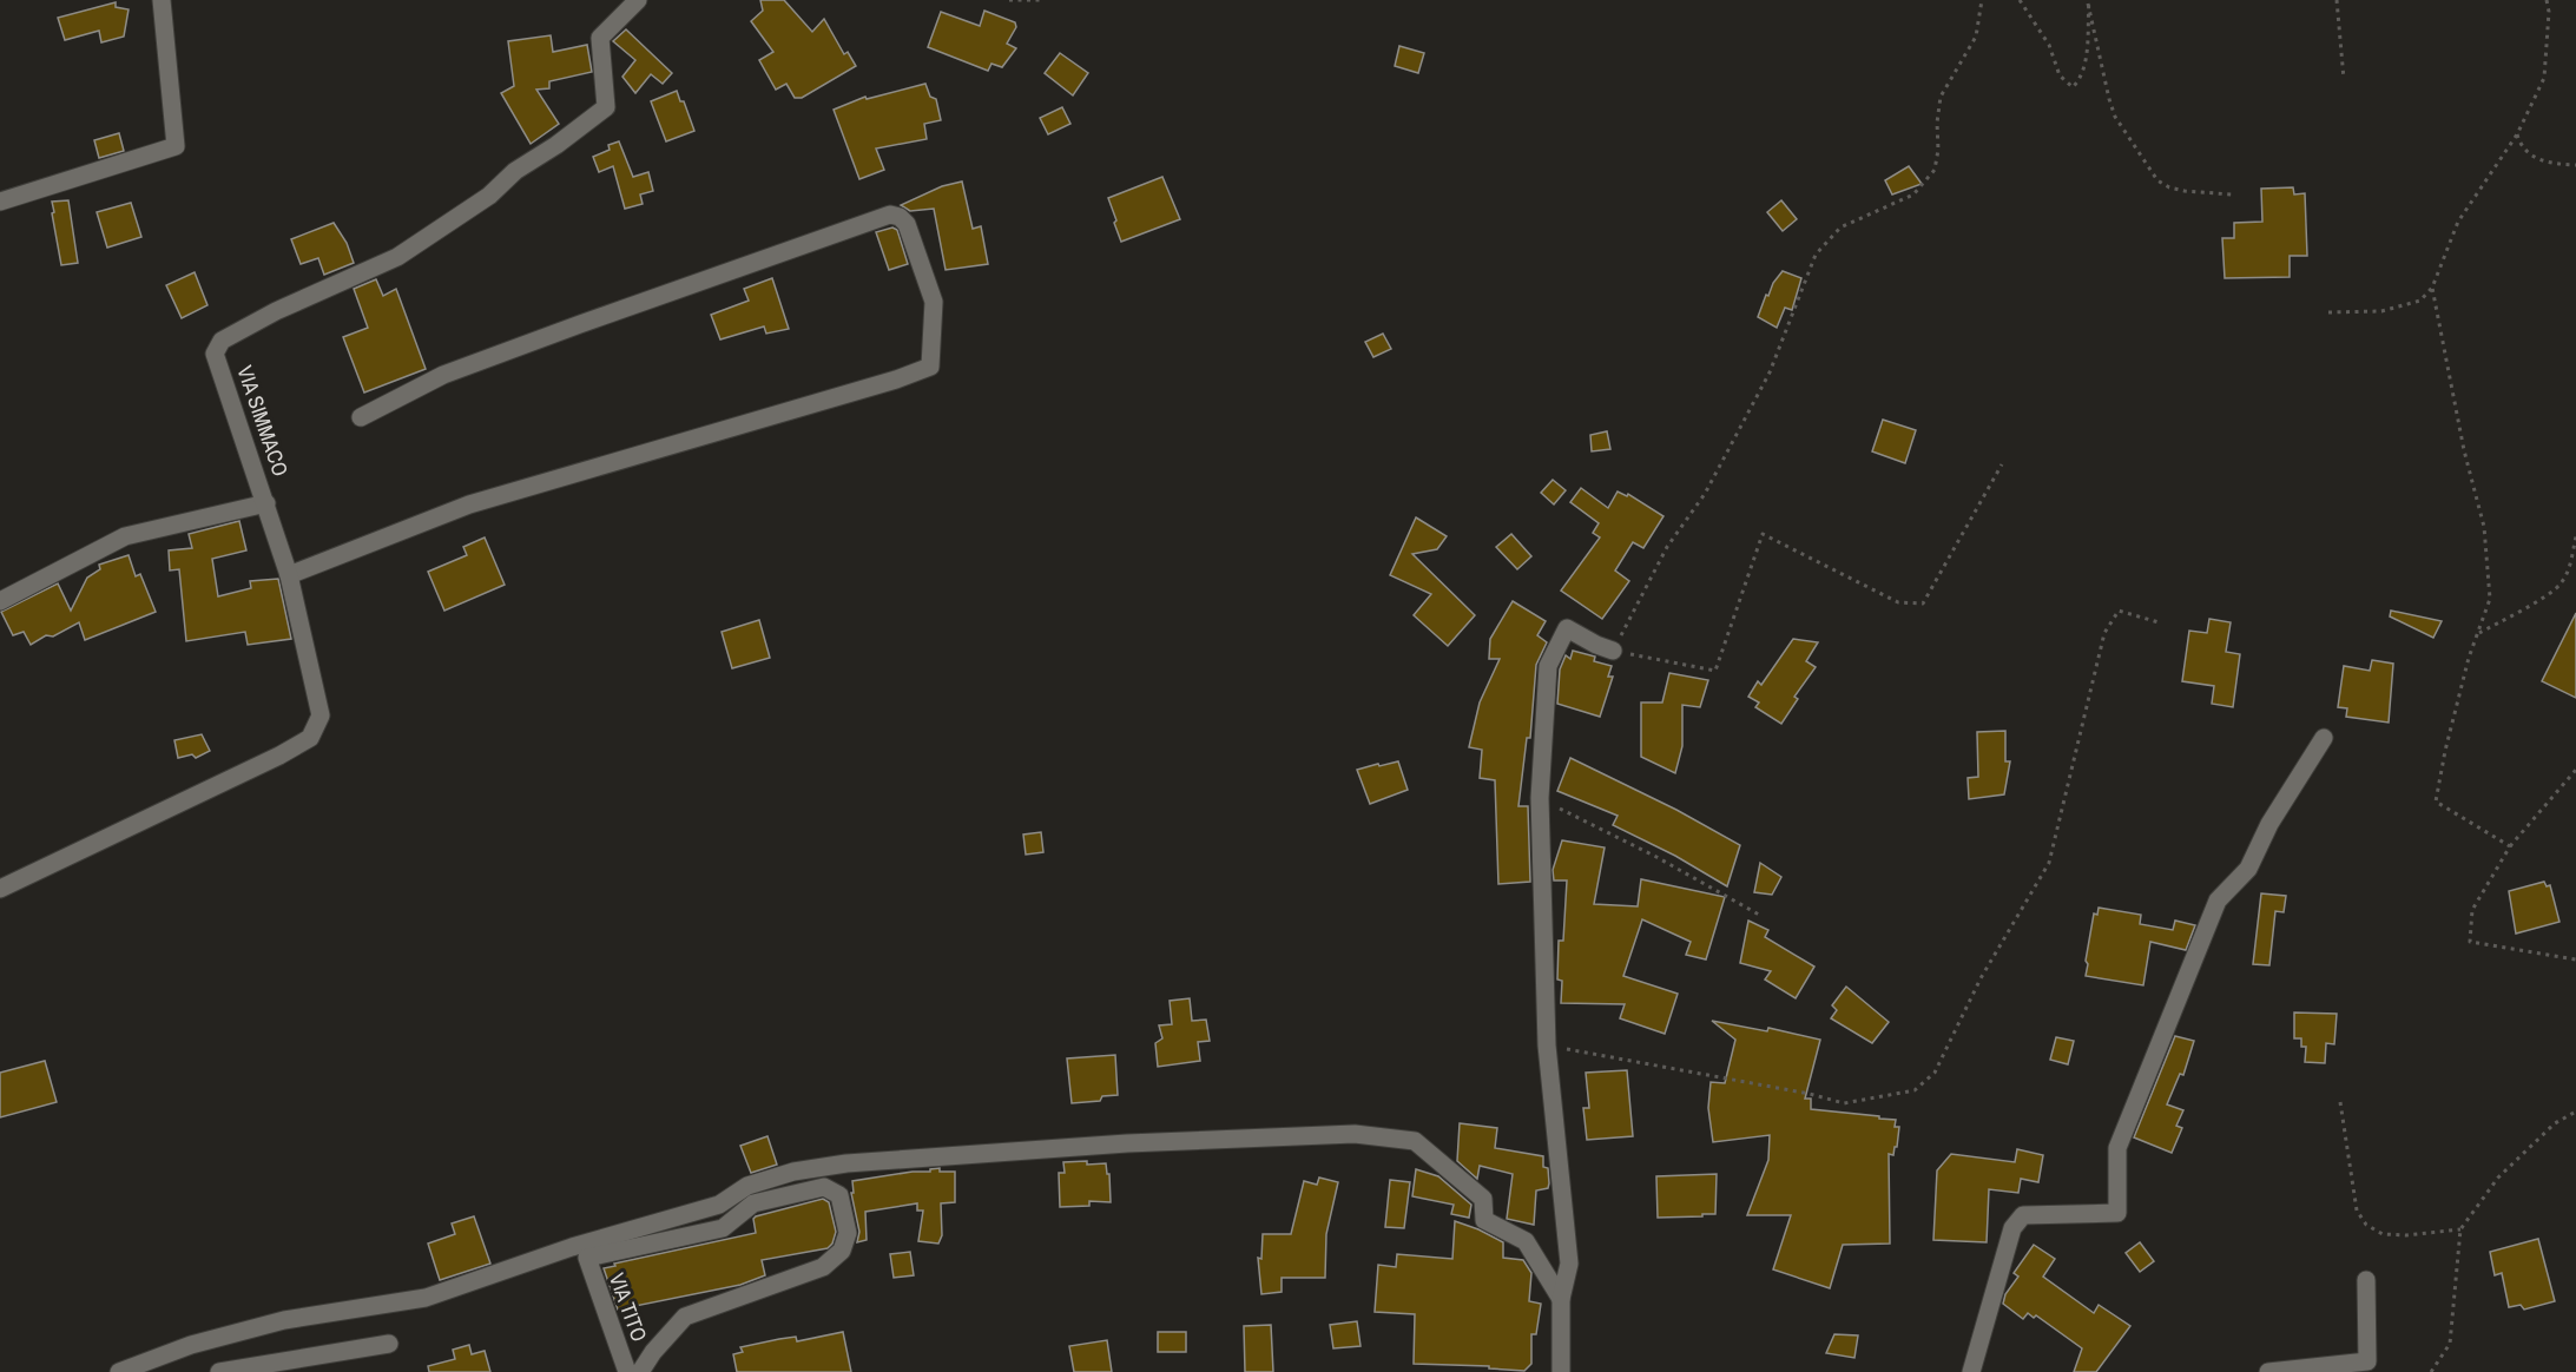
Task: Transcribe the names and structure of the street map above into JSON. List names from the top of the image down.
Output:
{
  "streets": {
    "street": ["VIA SIMMACO", "VIA TITO"]
  }
}
